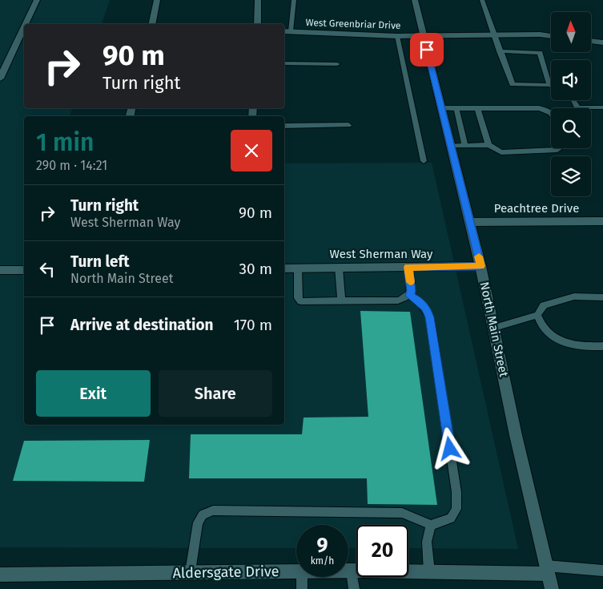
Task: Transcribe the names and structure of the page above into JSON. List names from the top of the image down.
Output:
{
  "streets": {
    "street": [
      "West Greenbriar Drive",
      "Peachtree Drive",
      "West Sherman Way",
      "North Main Street",
      "Aldersgate Drive"
    ]
  },
  "crossings": [
    ["West Greenbriar Drive", "North Main Street"],
    ["Peachtree Drive", "North Main Street"],
    ["West Sherman Way", "North Main Street"],
    ["North Main Street", "Aldersgate Drive"]
  ],
  "north": "top",
  "page": {
    "turn": ["90 m", "Turn right"],
    "heading": ["1 min", "290 m · 14:21"],
    "list": [
      {
        "name": "Turn right",
        "note": "West Sherman Way",
        "value": "90 m"
      },
      {
        "name": "Turn left",
        "note": "North Main Street",
        "value": "30 m"
      },
      {
        "name": "Arrive at destination",
        "value": "170 m"
      }
    ],
    "buttons": ["Exit", "Share"],
    "speed": "9 km/h",
    "limit": "20"
  }
}
